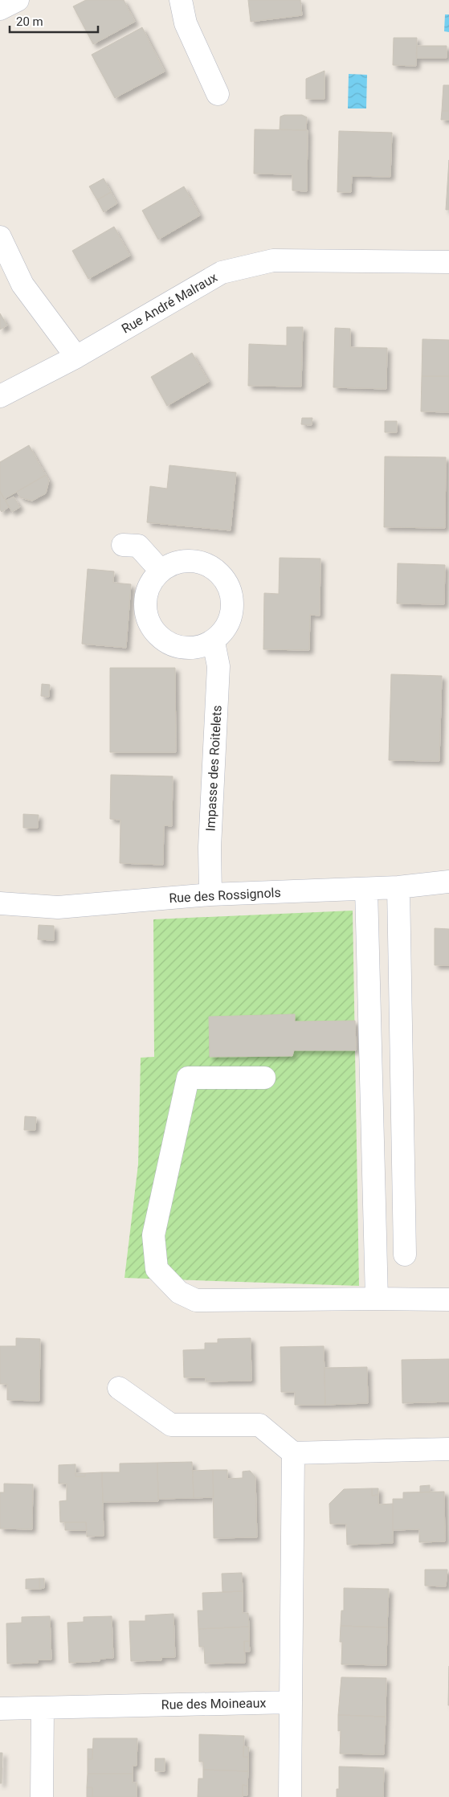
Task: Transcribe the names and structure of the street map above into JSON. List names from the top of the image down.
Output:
{
  "streets": {
    "street": [
      "Rue André Malraux",
      "Impasse des Roitelets",
      "Rue des Rossignols",
      "Rue des Moineaux"
    ]
  },
  "crossings": [
    ["Impasse des Roitelets", "Rue des Rossignols"]
  ],
  "scale_bar": "20 m"
}
